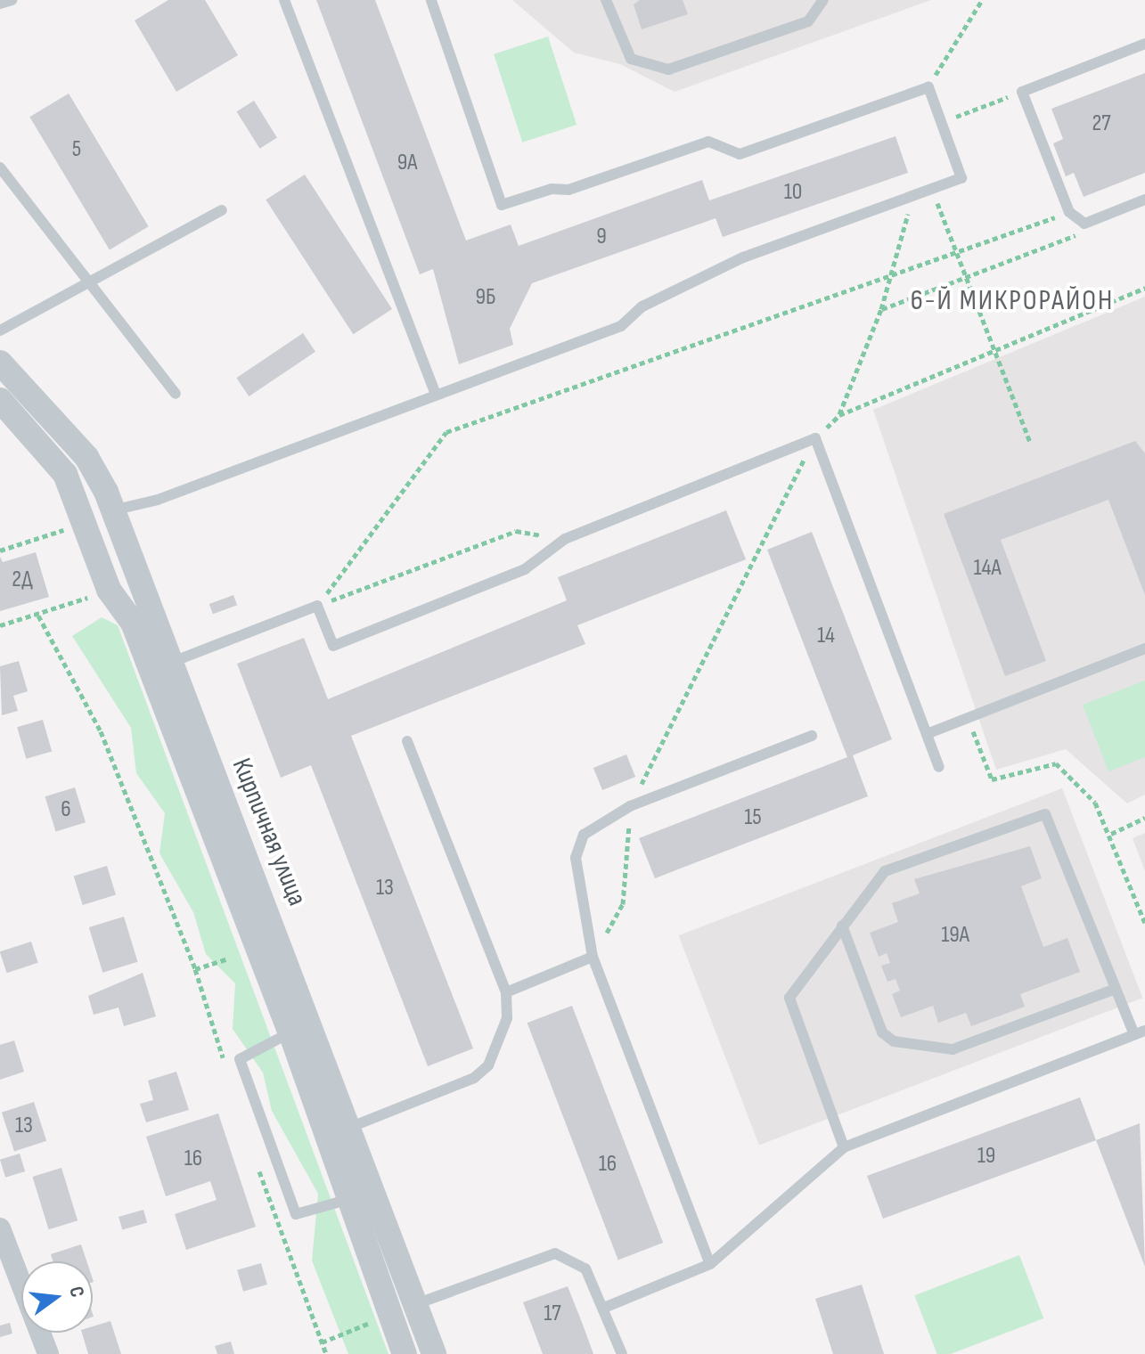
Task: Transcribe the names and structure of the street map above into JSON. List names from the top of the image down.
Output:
{
  "streets": {
    "street": ["Кирпичная улица"]
  },
  "districts": ["6-Й МИКРОРАЙОН"],
  "house_numbers": [
    "27",
    "5",
    "9А",
    "10",
    "9",
    "9Б",
    "14А",
    "2Д",
    "14",
    "6",
    "15",
    "13",
    "19А",
    "13",
    "19",
    "16",
    "16",
    "17"
  ],
  "north": "right"
}
